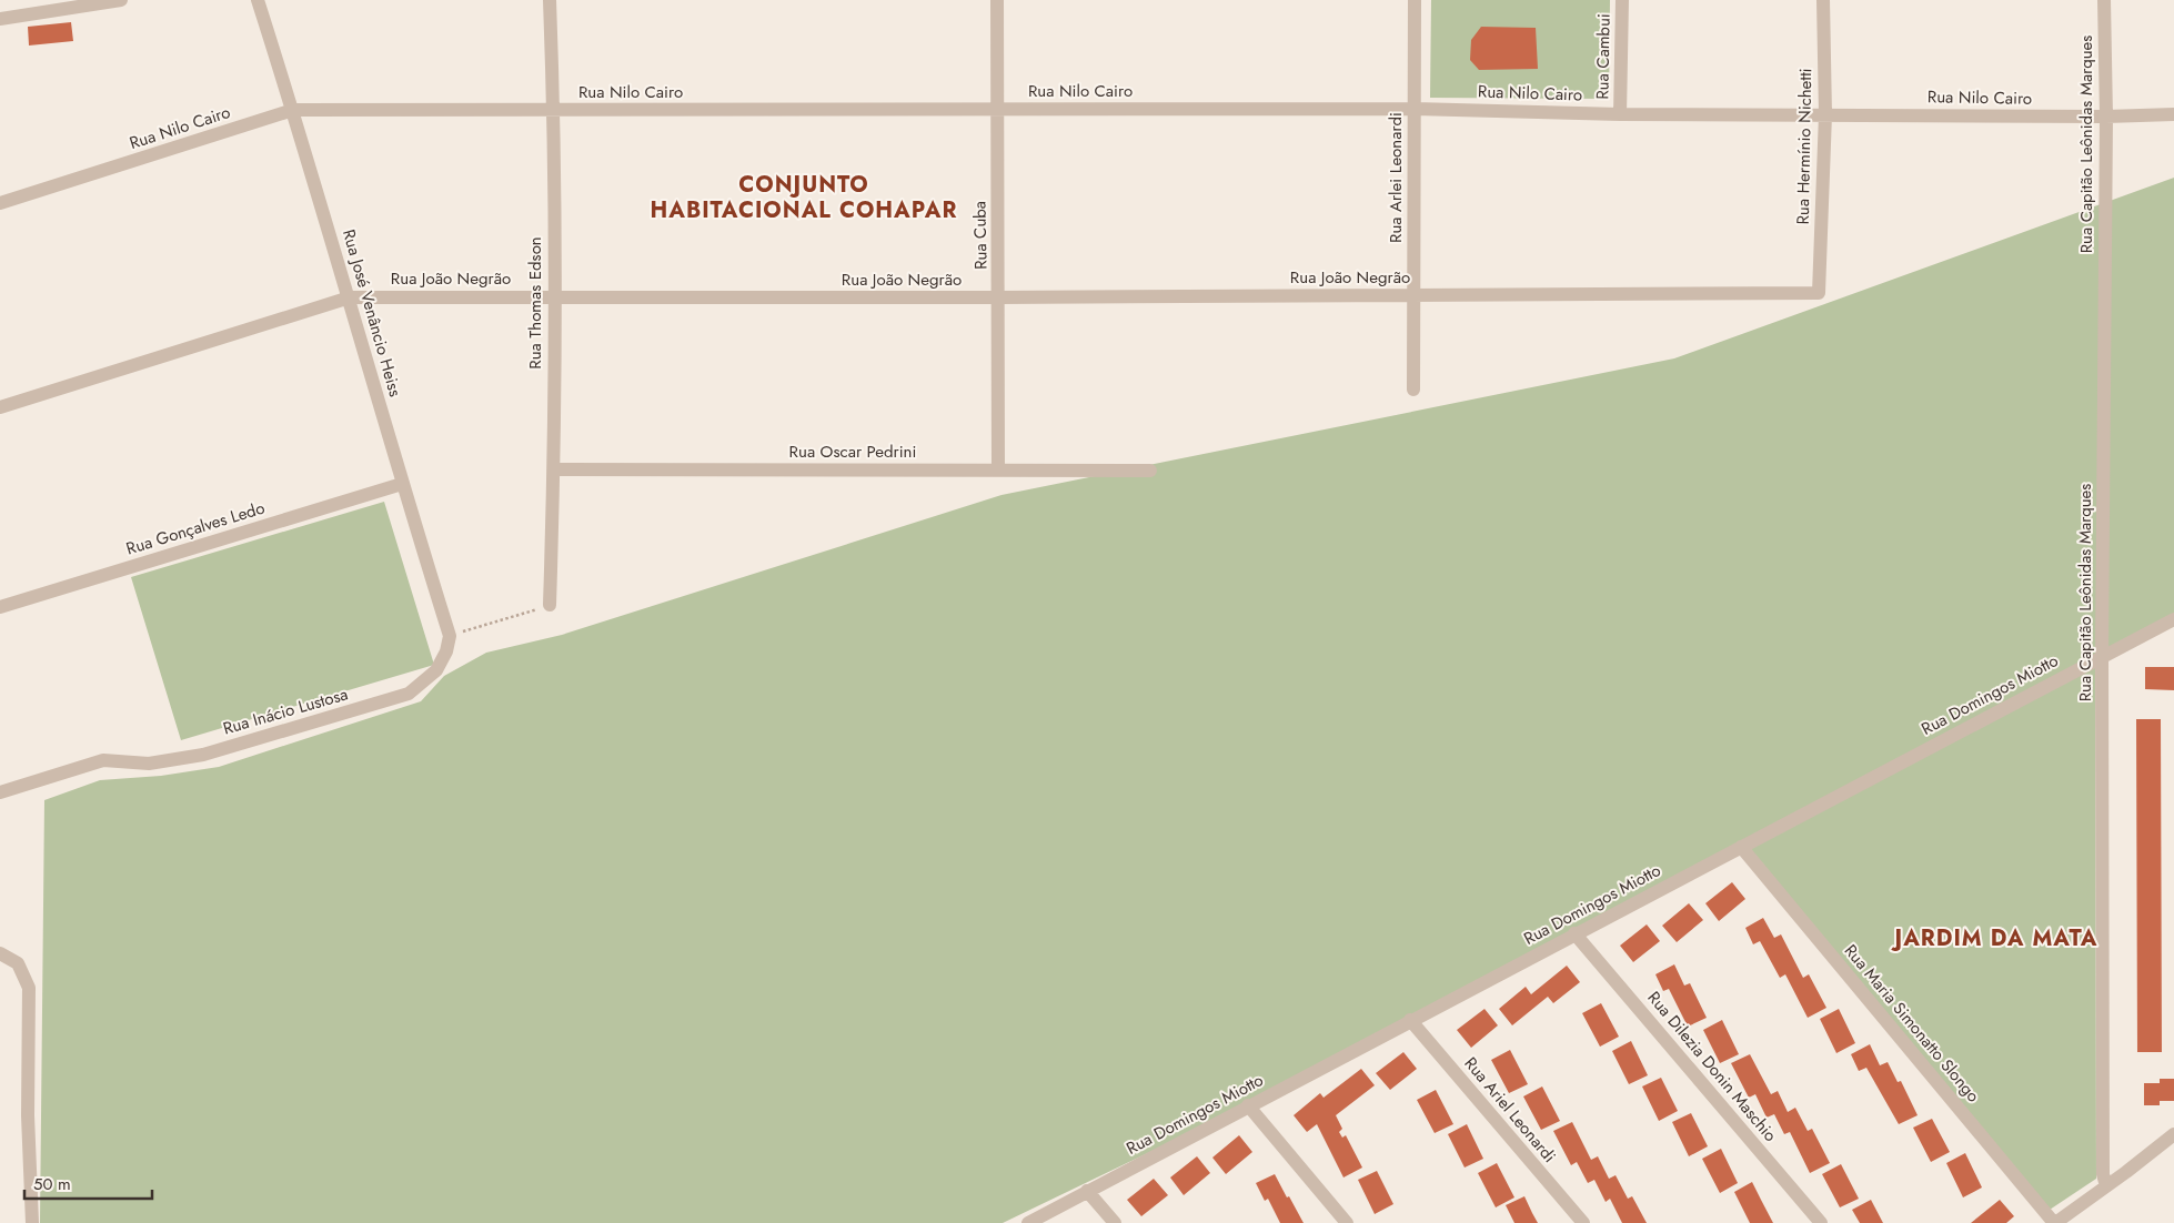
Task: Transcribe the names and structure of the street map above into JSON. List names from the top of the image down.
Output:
{
  "streets": {
    "street": [
      "Rua Cambui",
      "Rua Nilo Cairo",
      "Rua Capitão Leônidas Marques",
      "Rua Hermínio Nichetti",
      "Rua Arlei Leonardi",
      "Rua Cuba",
      "Rua João Negrão",
      "Rua Thomas Edson",
      "Rua José Venâncio Heiss",
      "Rua Oscar Pedrini",
      "Rua Gonçalves Ledo",
      "Rua Domingos Miotto",
      "Rua Inácio Lustosa",
      "Rua Maria Simonatto Slongo",
      "Rua Dilezia Donin Maschio",
      "Rua Ariel Leonardi"
    ]
  },
  "crossings": [
    ["Rua Cambui", "Rua Nilo Cairo"],
    ["Rua Nilo Cairo", "Rua Capitão Leônidas Marques"],
    ["Rua Nilo Cairo", "Rua Hermínio Nichetti"],
    ["Rua Nilo Cairo", "Rua Arlei Leonardi"],
    ["Rua Nilo Cairo", "Rua Cuba"],
    ["Rua Nilo Cairo", "Rua Thomas Edson"],
    ["Rua Nilo Cairo", "Rua José Venâncio Heiss"],
    ["Rua Capitão Leônidas Marques", "Rua Domingos Miotto"],
    ["Rua Hermínio Nichetti", "Rua João Negrão"],
    ["Rua Arlei Leonardi", "Rua João Negrão"],
    ["Rua Cuba", "Rua João Negrão"],
    ["Rua Cuba", "Rua Oscar Pedrini"],
    ["Rua João Negrão", "Rua Thomas Edson"],
    ["Rua João Negrão", "Rua José Venâncio Heiss"],
    ["Rua Thomas Edson", "Rua Oscar Pedrini"],
    ["Rua José Venâncio Heiss", "Rua Gonçalves Ledo"],
    ["Rua José Venâncio Heiss", "Rua Inácio Lustosa"],
    ["Rua Domingos Miotto", "Rua Maria Simonatto Slongo"],
    ["Rua Domingos Miotto", "Rua Dilezia Donin Maschio"],
    ["Rua Domingos Miotto", "Rua Ariel Leonardi"]
  ],
  "districts": ["CONJUNTO HABITACIONAL COHAPAR", "JARDIM DA MATA"],
  "scale_bar": "50 m"
}
